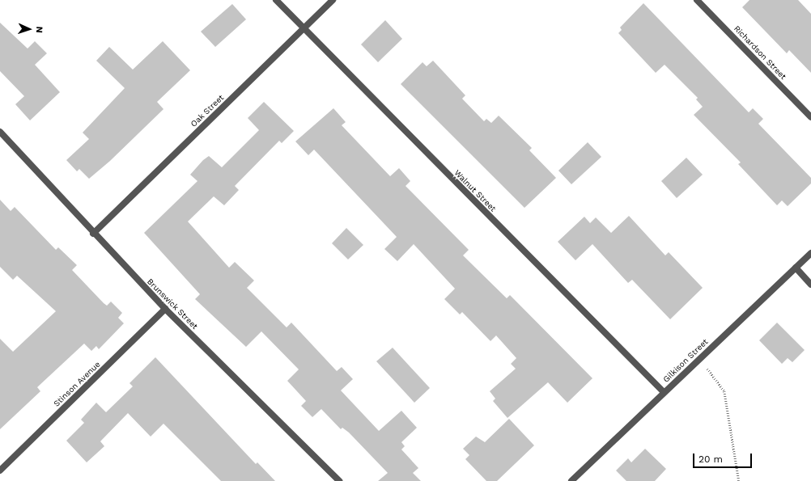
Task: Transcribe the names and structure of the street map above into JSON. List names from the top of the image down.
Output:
{
  "streets": {
    "street": [
      "Richardson Street",
      "Oak Street",
      "Walnut Street",
      "Brunswick Street",
      "Gilkison Street",
      "Stinson Avenue"
    ]
  },
  "crossings": [
    ["Oak Street", "Walnut Street"],
    ["Oak Street", "Brunswick Street"],
    ["Walnut Street", "Gilkison Street"],
    ["Brunswick Street", "Stinson Avenue"]
  ],
  "scale_bar": "20 m",
  "north": "right"
}
